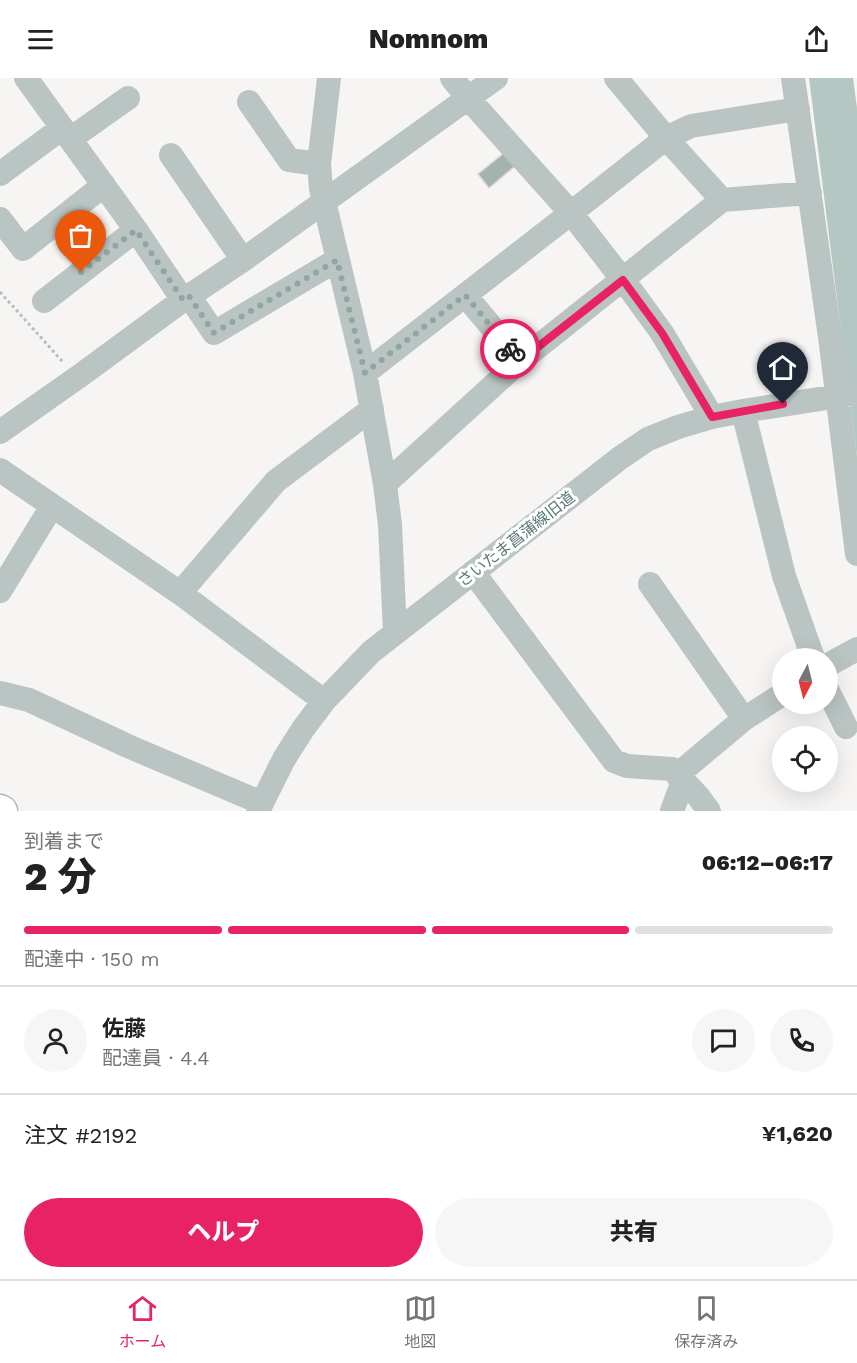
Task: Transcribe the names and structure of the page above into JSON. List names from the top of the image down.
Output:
{
  "streets": {
    "street": ["さいたま菖蒲線旧道"]
  },
  "north": "bottom",
  "page": {
    "header": "Nomnom",
    "heading": ["2 分", "到着まで", "06:12–06:17"],
    "panel": [
      "佐藤",
      "配達員 · 4.4",
      "注文 #2192",
      "¥1,620"
    ],
    "bar": "配達中 · 150 m",
    "buttons": ["ヘルプ", "共有"],
    "tabs": ["ホーム", "地図", "保存済み"]
  }
}
